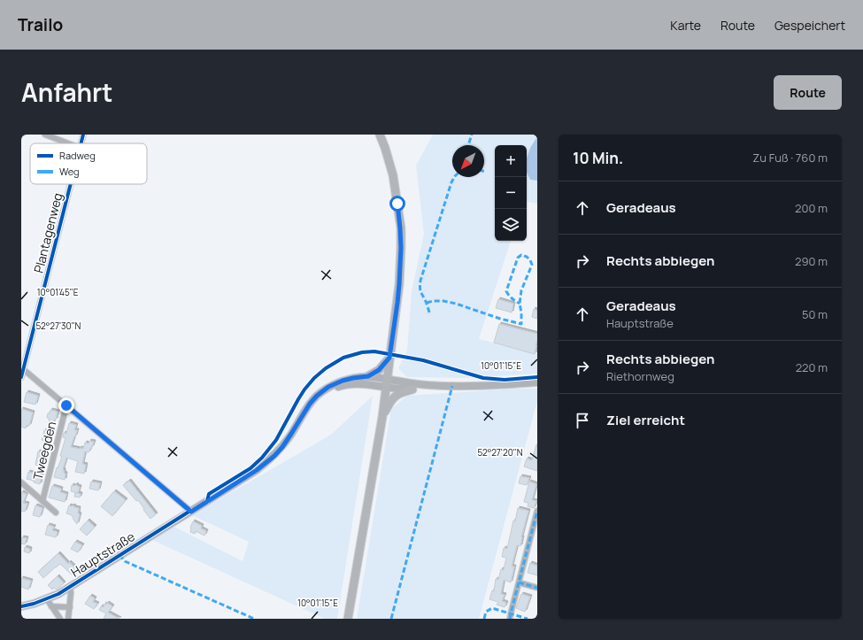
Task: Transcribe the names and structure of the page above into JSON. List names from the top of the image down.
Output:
{
  "streets": {
    "main road": ["Hauptstraße"],
    "street": ["Plantagenweg", "Tweegden"]
  },
  "legend": ["Radweg", "Weg"],
  "north": "bottom left",
  "page": {
    "header": "Trailo",
    "nav": ["Karte", "Route", "Gespeichert"],
    "title": "Anfahrt",
    "buttons": "Route",
    "heading": ["10 Min.", "Zu Fuß · 760 m"],
    "map_buttons": ["+", "−"],
    "list": [
      ["Geradeaus", "200 m"],
      ["Rechts abbiegen", "290 m"],
      ["Geradeaus", "Hauptstraße", "50 m"],
      ["Rechts abbiegen", "Riethornweg", "220 m"],
      "Ziel erreicht"
    ]
  },
  "coordinates": [
    "10°01'45\"E",
    "52°27'30\"N",
    "10°01'15\"E",
    "52°27'20\"N"
  ]
}
